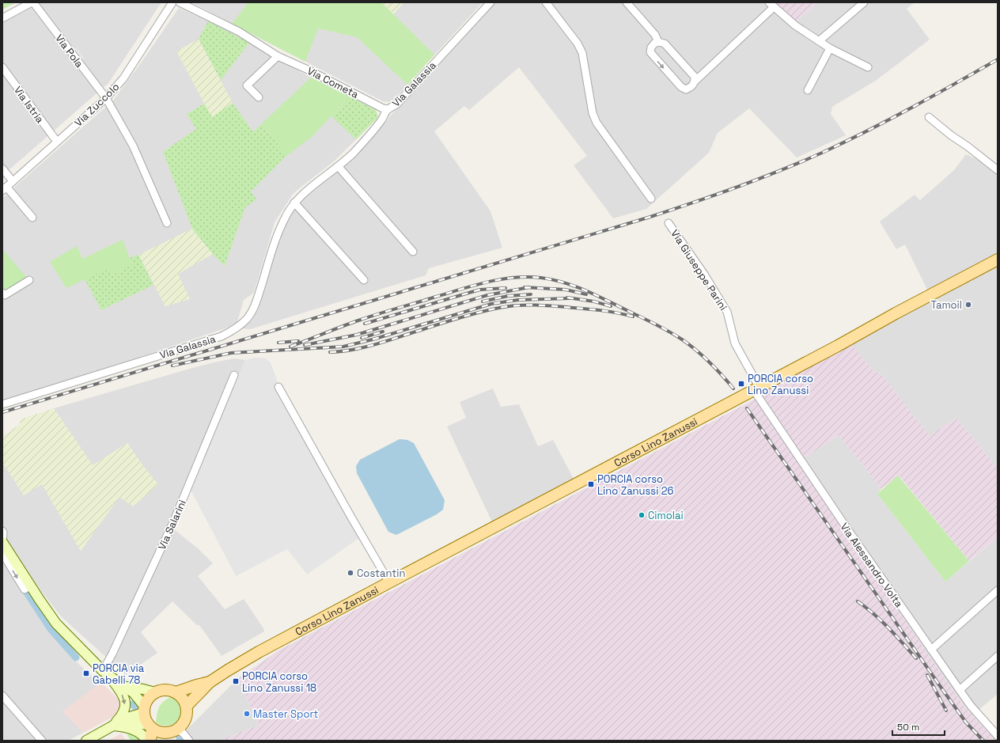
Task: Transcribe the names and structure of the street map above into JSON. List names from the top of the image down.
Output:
{
  "streets": {
    "main road": ["Corso Lino Zanussi"],
    "street": [
      "Via Pola",
      "Via Cometa",
      "Via Galassia",
      "Via Istria",
      "Via Zuccolo",
      "Via Giuseppe Parini",
      "Via Salarini",
      "Via Alessandro Volta"
    ]
  },
  "crossings": [
    ["Via Pola", "Via Zuccolo"],
    ["Via Cometa", "Via Galassia"],
    ["Via Istria", "Via Zuccolo"],
    ["Via Giuseppe Parini", "Corso Lino Zanussi"],
    ["Via Giuseppe Parini", "Via Alessandro Volta"],
    ["Corso Lino Zanussi", "Via Alessandro Volta"]
  ],
  "places": {
    "other": [
      "Tamoil",
      "Cimolai",
      "Costantin",
      "Master Sport"
    ],
    "transit": [
      "PORCIA corso Lino Zanussi",
      "PORCIA corso Lino Zanussi 26",
      "PORCIA via Gabelli 78",
      "PORCIA corso Lino Zanussi 18"
    ]
  },
  "scale_bar": "50 m"
}
